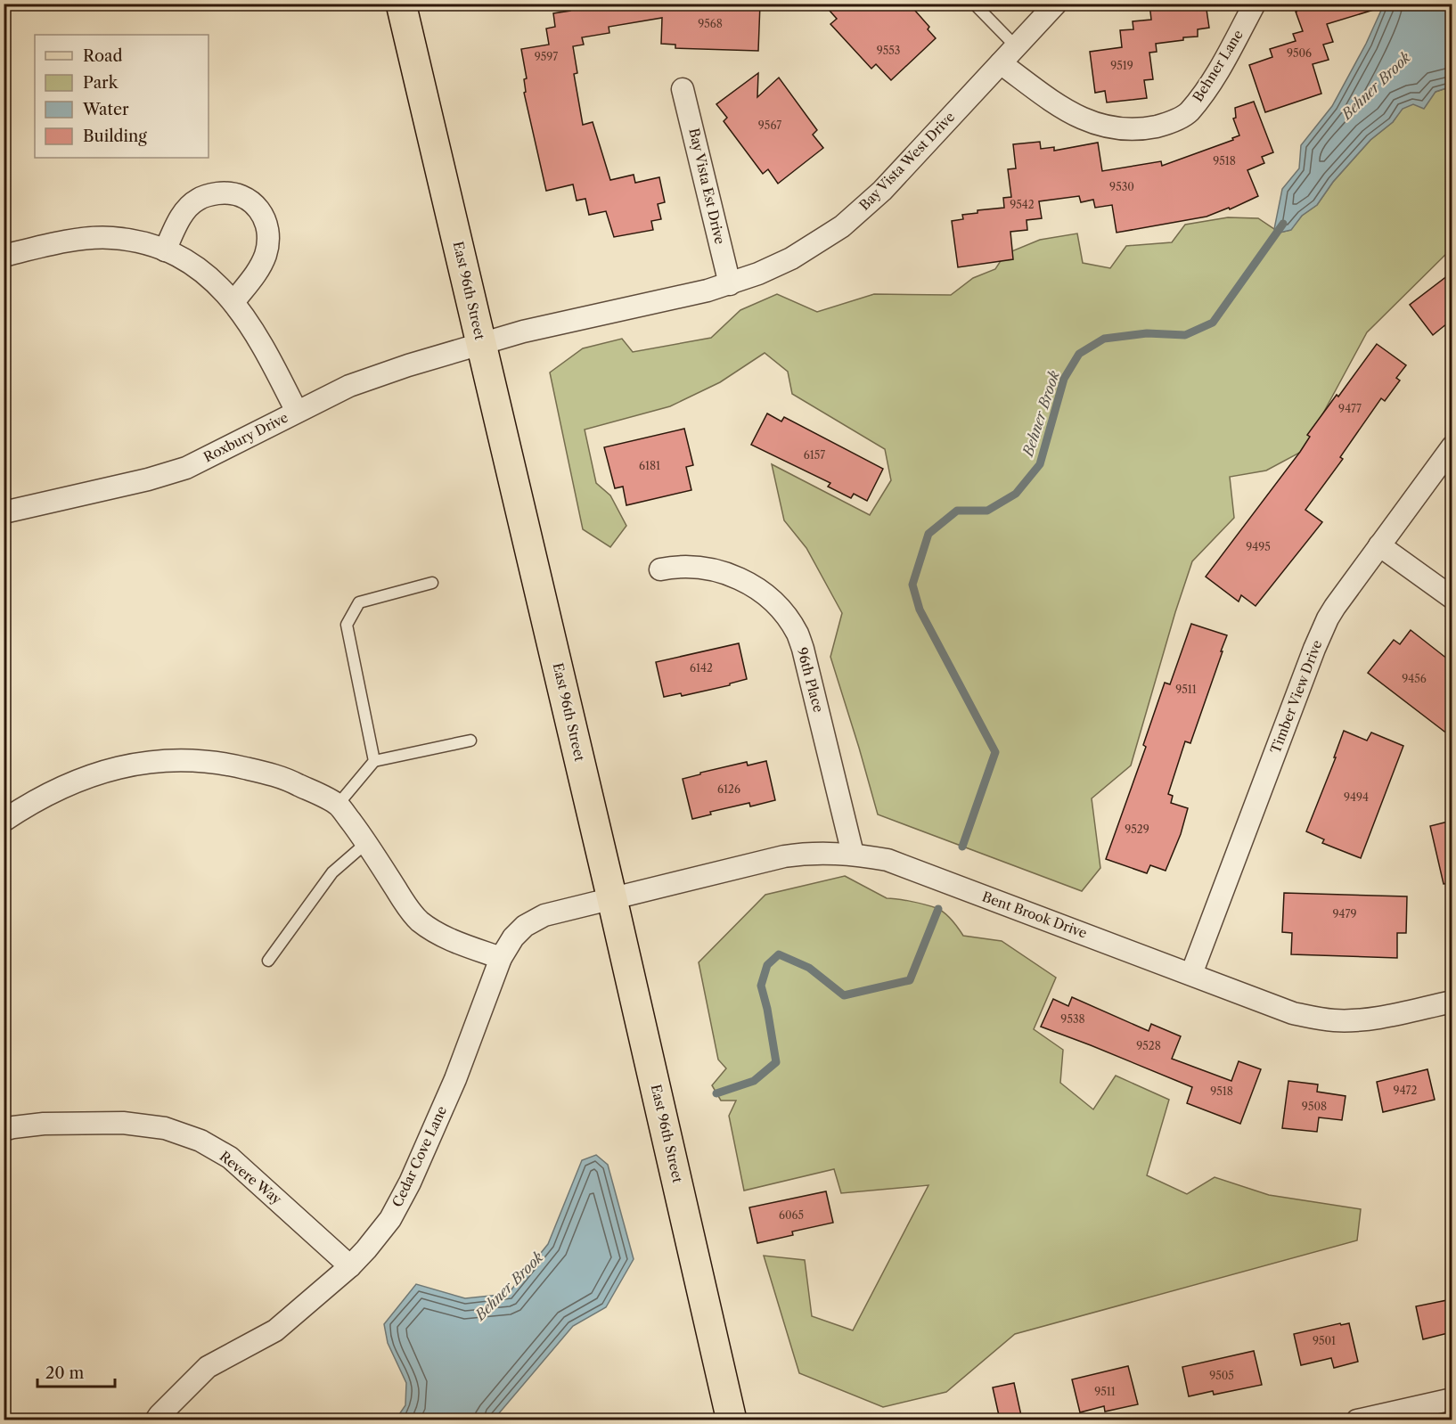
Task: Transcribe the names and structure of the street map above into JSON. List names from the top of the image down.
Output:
{
  "streets": {
    "main road": ["East 96th Street"],
    "street": [
      "Behner Lane",
      "Bay Vista West Drive",
      "Bay Vista Est Drive",
      "Roxbury Drive",
      "96th Place",
      "Timber View Drive",
      "Bent Brook Drive",
      "Cedar Cove Lane",
      "Revere Way"
    ]
  },
  "crossings": [
    ["Behner Lane", "Bay Vista West Drive"],
    ["Bay Vista West Drive", "Bay Vista Est Drive"],
    ["Bay Vista West Drive", "East 96th Street"],
    ["Bay Vista West Drive", "Roxbury Drive"],
    ["East 96th Street", "Roxbury Drive"],
    ["East 96th Street", "Bent Brook Drive"],
    ["East 96th Street", "Cedar Cove Lane"],
    ["96th Place", "Bent Brook Drive"],
    ["Timber View Drive", "Bent Brook Drive"],
    ["Bent Brook Drive", "Cedar Cove Lane"],
    ["Cedar Cove Lane", "Revere Way"]
  ],
  "water": ["Behner Brook"],
  "house_numbers": [
    "9568",
    "9553",
    "9506",
    "9597",
    "9519",
    "9567",
    "9518",
    "9530",
    "9542",
    "9477",
    "6157",
    "6181",
    "9495",
    "6142",
    "9456",
    "9511",
    "6126",
    "9494",
    "9529",
    "9479",
    "9538",
    "9528",
    "9472",
    "9518",
    "9508",
    "6065",
    "9501",
    "9505",
    "9511"
  ],
  "legend": [
    "Road",
    "Park",
    "Water",
    "Building"
  ],
  "scale_bar": "20 m"
}
